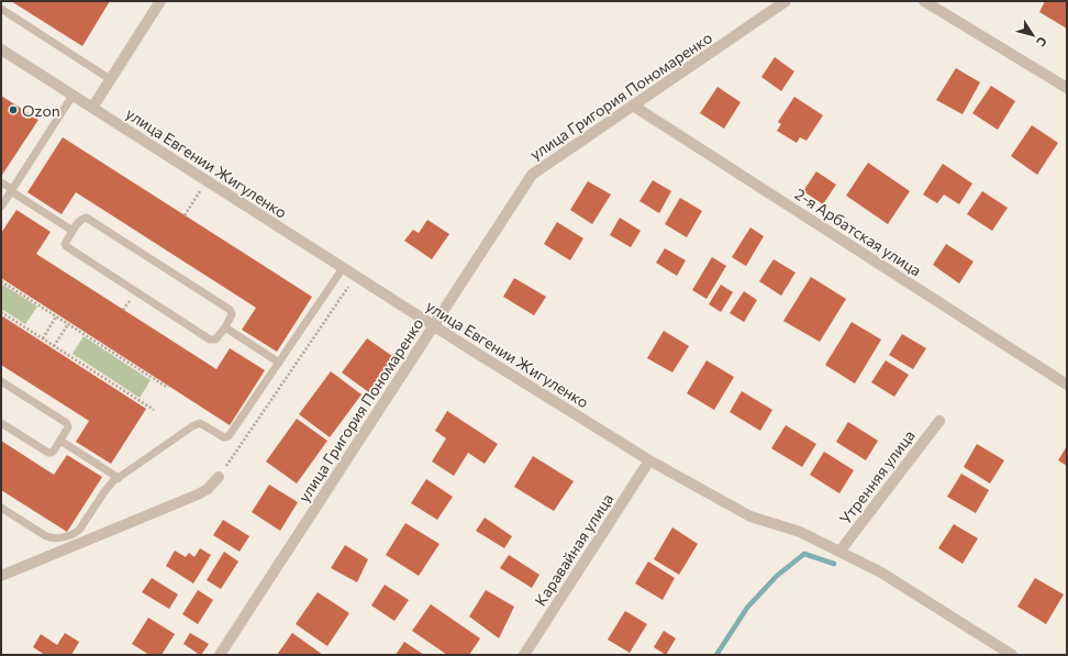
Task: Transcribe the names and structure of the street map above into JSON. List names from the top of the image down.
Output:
{
  "streets": {
    "street": [
      "улица Григория Пономаренко",
      "улица Евгении Жигуленко",
      "2-я Арбатская улица",
      "Утренняя улица",
      "Каравайная улица"
    ]
  },
  "crossings": [
    ["улица Григория Пономаренко", "улица Евгении Жигуленко"],
    ["улица Григория Пономаренко", "2-я Арбатская улица"],
    ["улица Евгении Жигуленко", "Утренняя улица"],
    ["улица Евгении Жигуленко", "Каравайная улица"]
  ],
  "places": ["Ozon"],
  "north": "bottom right"
}
